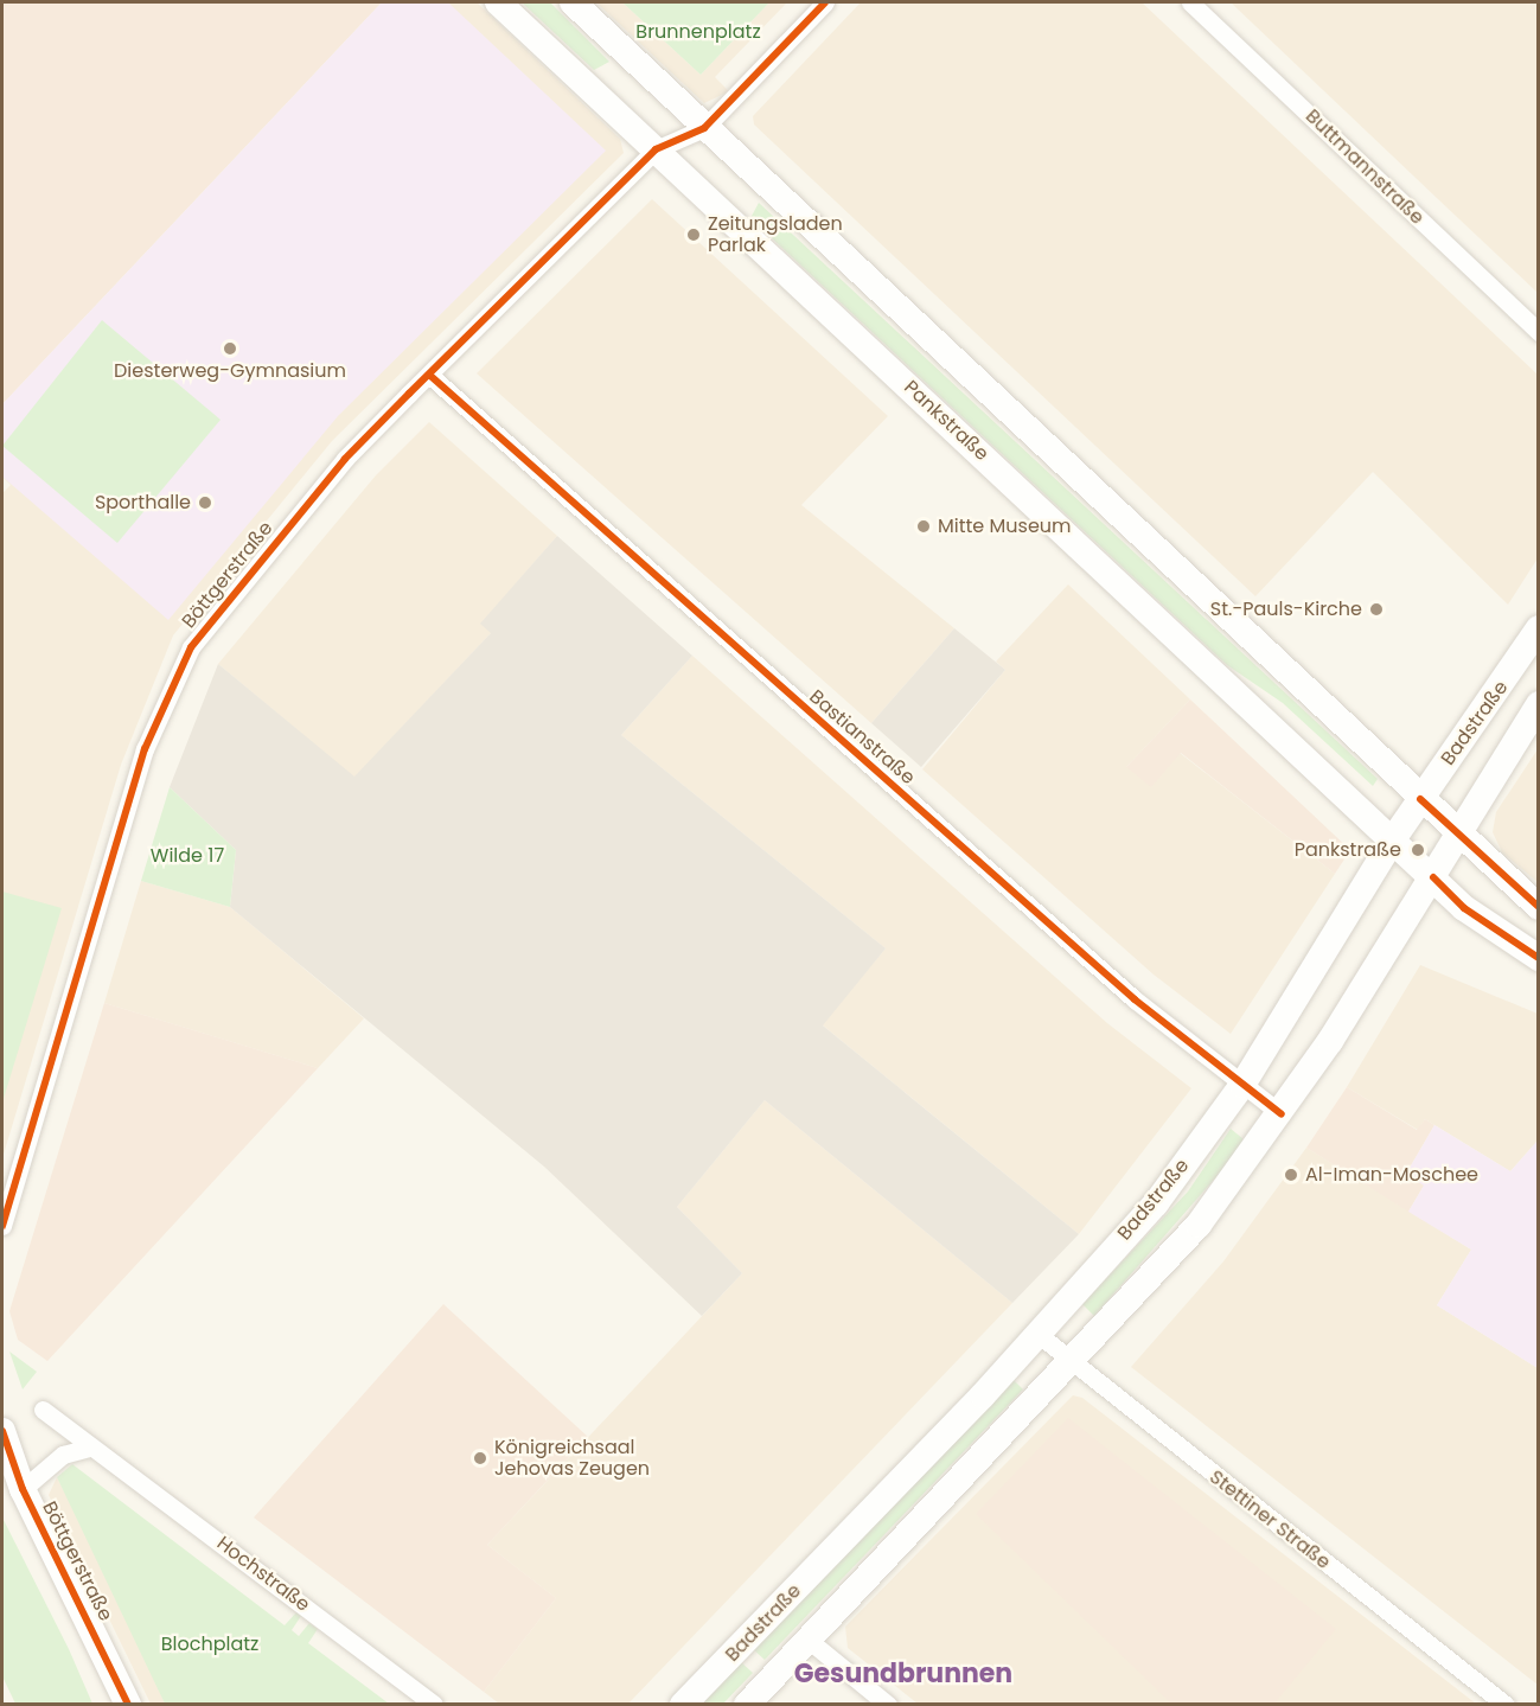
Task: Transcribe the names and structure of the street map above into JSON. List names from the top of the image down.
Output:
{
  "streets": {
    "main road": ["Pankstraße", "Böttgerstraße", "Badstraße"],
    "street": [
      "Buttmannstraße",
      "Bastianstraße",
      "Stettiner Straße",
      "Hochstraße"
    ]
  },
  "crossings": [
    ["Pankstraße", "Böttgerstraße"],
    ["Pankstraße", "Badstraße"],
    ["Böttgerstraße", "Bastianstraße"],
    ["Badstraße", "Bastianstraße"],
    ["Badstraße", "Stettiner Straße"]
  ],
  "districts": ["Gesundbrunnen"],
  "parks": ["Brunnenplatz", "Wilde 17", "Blochplatz"],
  "places": [
    "Zeitungsladen Parlak",
    "Diesterweg-Gymnasium",
    "Sporthalle",
    "Mitte Museum",
    "St.-Pauls-Kirche",
    "Pankstraße",
    "Al-Iman-Moschee",
    "Königreichsaal Jehovas Zeugen"
  ]
}
